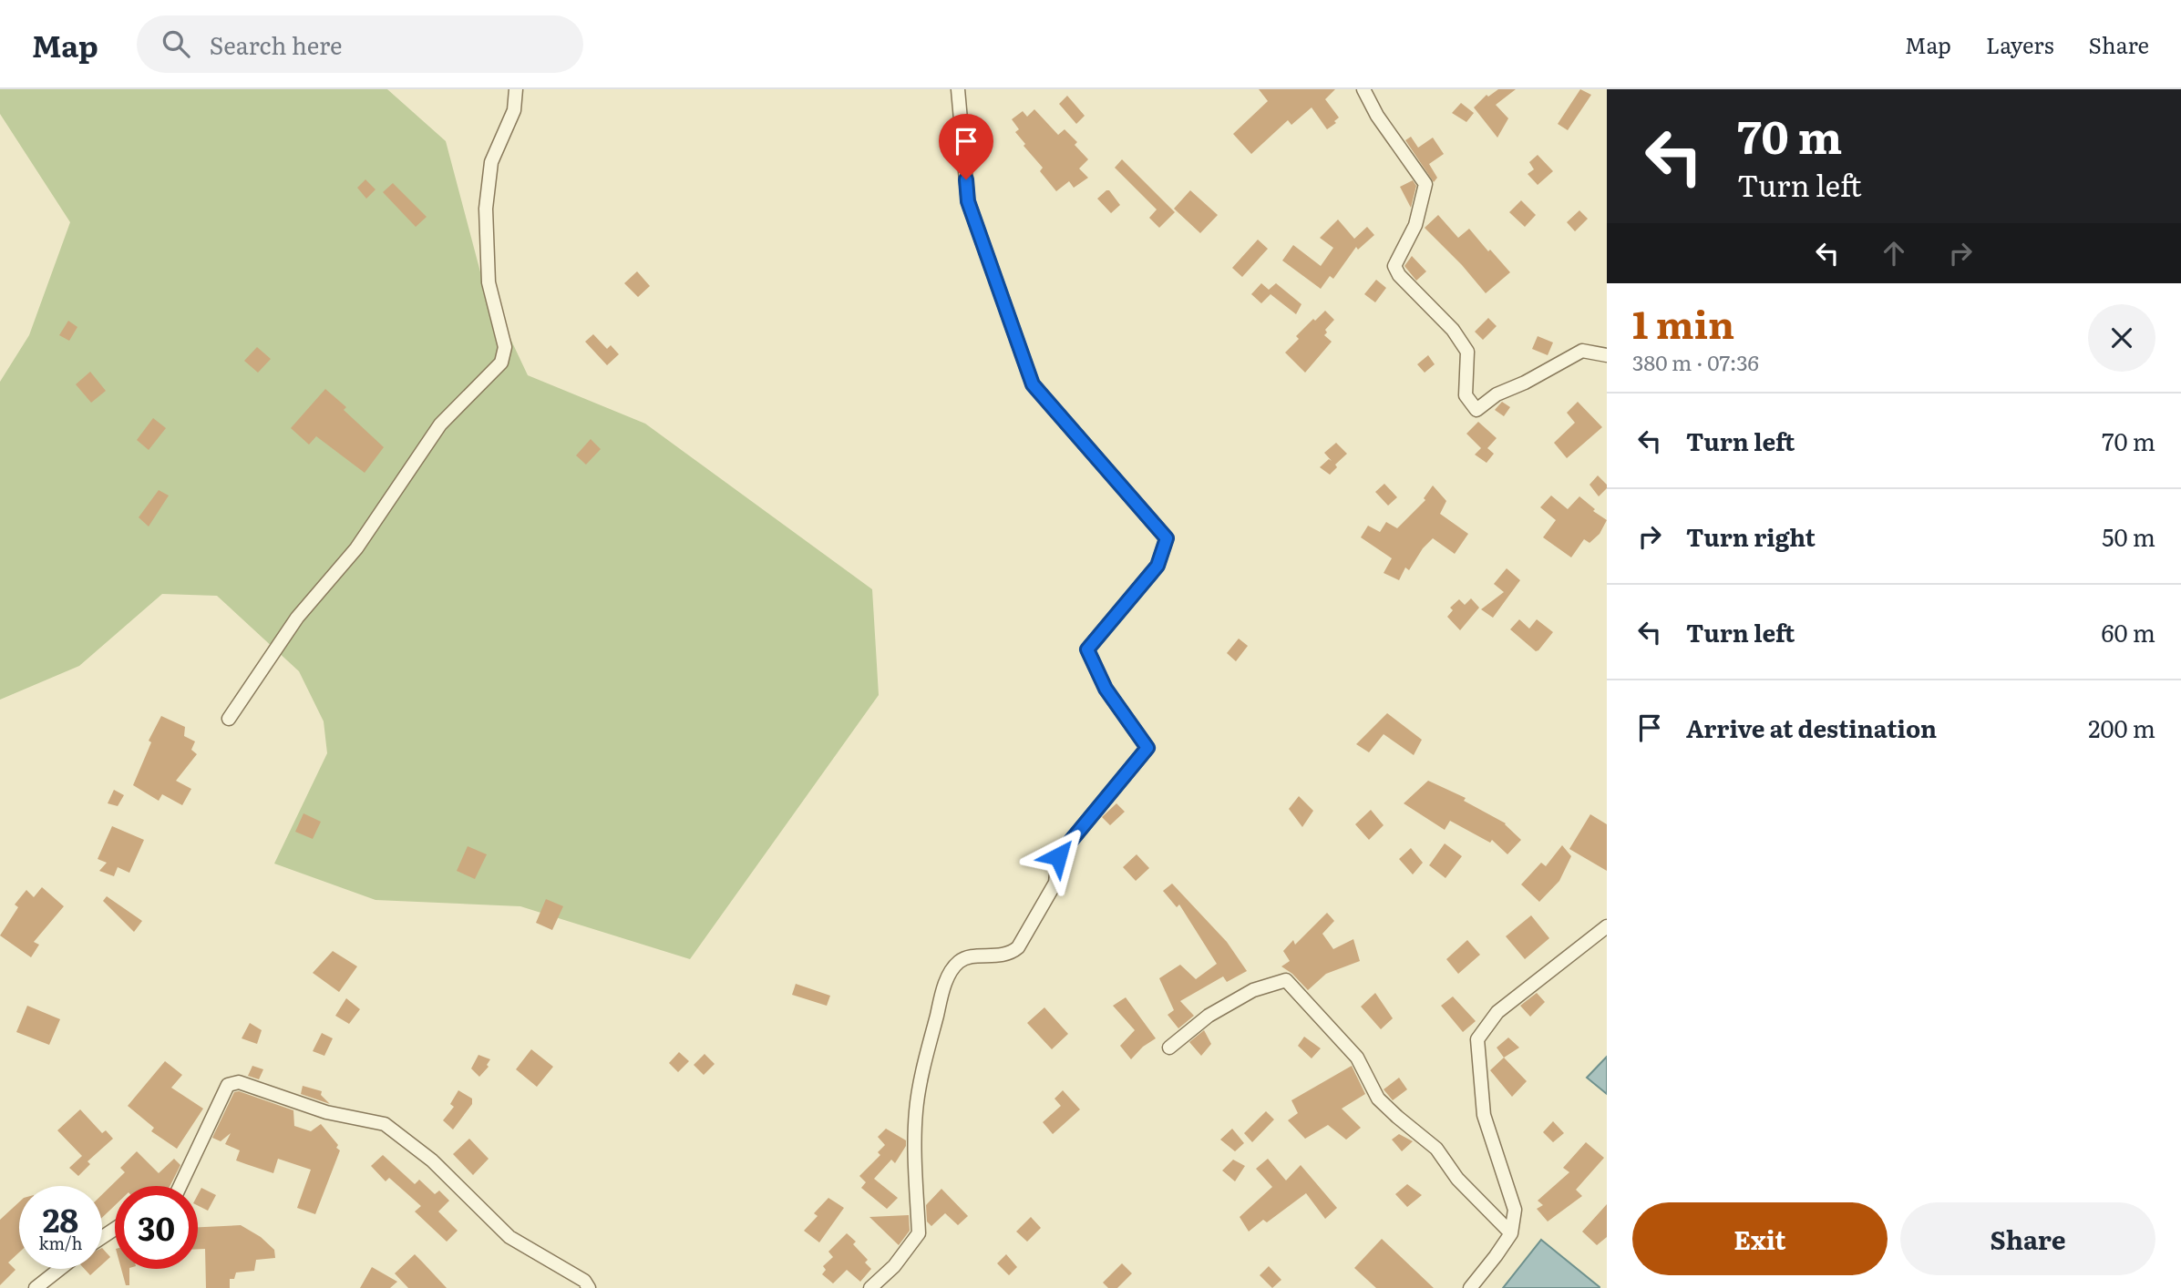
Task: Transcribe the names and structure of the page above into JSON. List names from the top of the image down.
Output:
{
  "page": {
    "header": "Map",
    "search": "Search here",
    "nav": ["Map", "Layers", "Share"],
    "turn": ["70 m", "Turn left"],
    "heading": ["1 min", "380 m · 07:36"],
    "list": [
      {
        "name": "Turn left",
        "value": "70 m"
      },
      {
        "name": "Turn right",
        "value": "50 m"
      },
      {
        "name": "Turn left",
        "value": "60 m"
      },
      {
        "name": "Arrive at destination",
        "value": "200 m"
      }
    ],
    "speed": "28 km/h",
    "limit": "30",
    "buttons": ["Exit", "Share"]
  }
}
